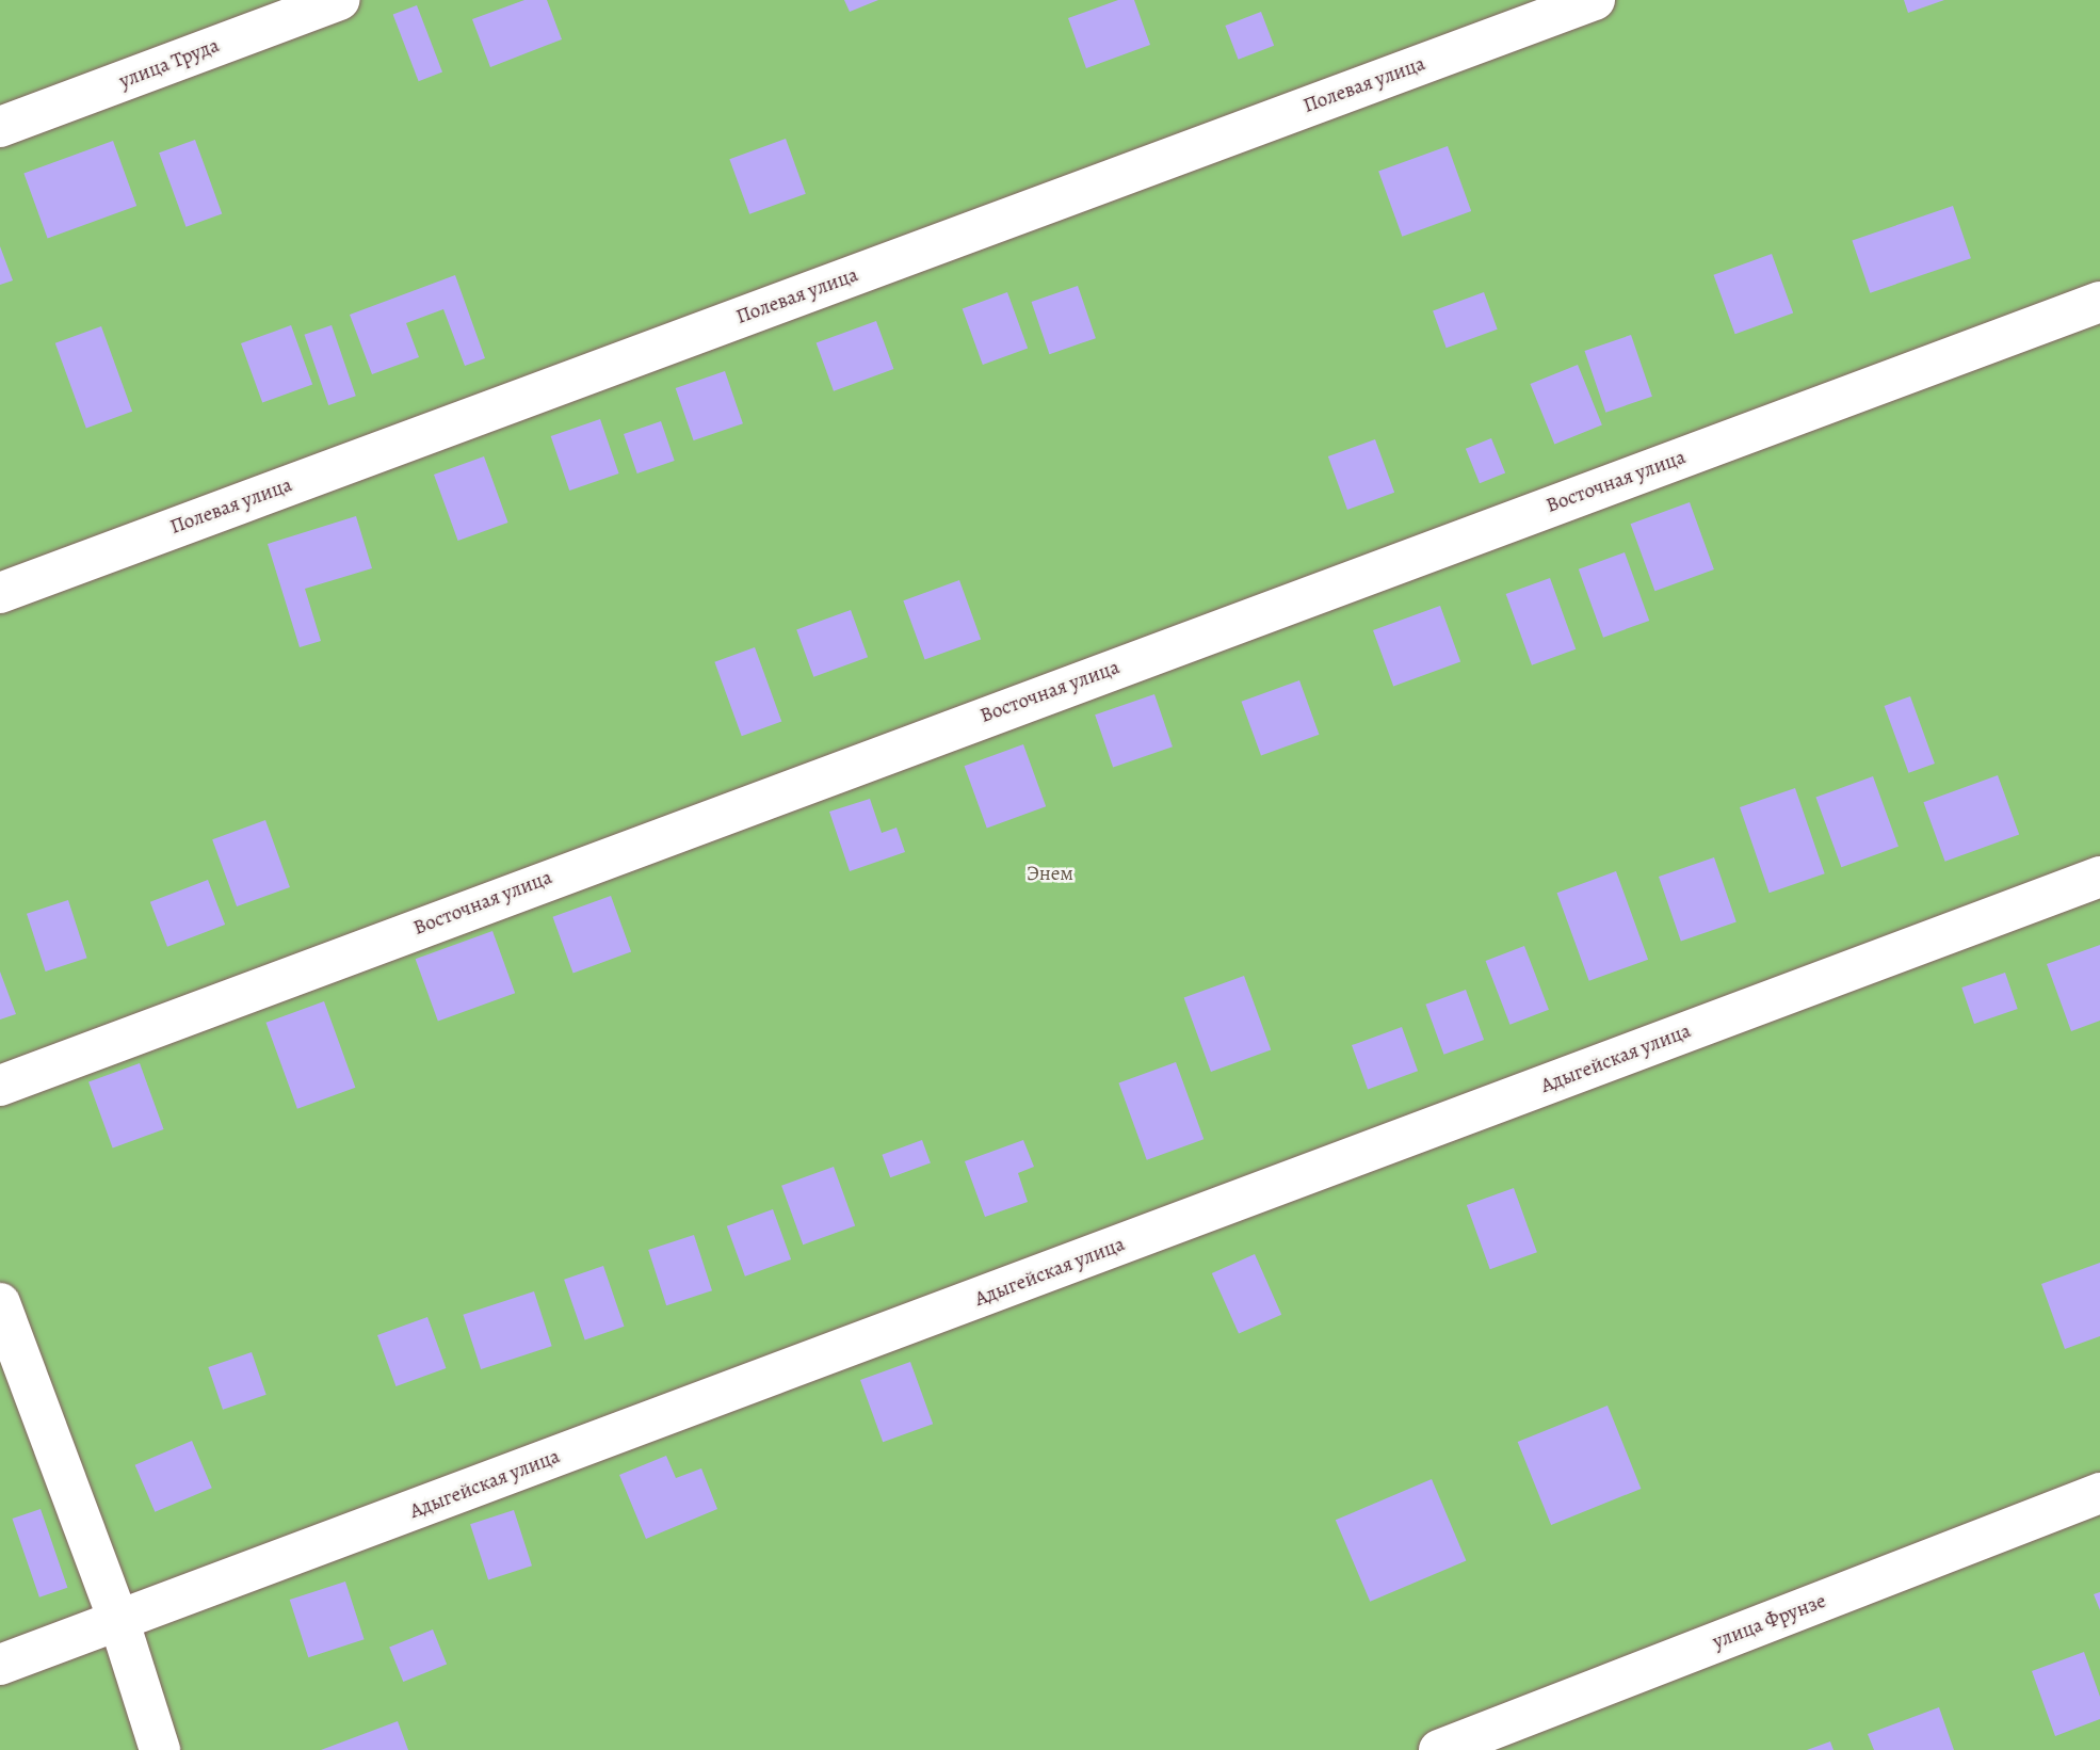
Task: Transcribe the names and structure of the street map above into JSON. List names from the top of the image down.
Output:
{
  "streets": {
    "street": [
      "улица Труда",
      "Полевая улица",
      "Восточная улица",
      "Адыгейская улица",
      "улица Фрунзе"
    ]
  },
  "parks": ["Энем"]
}
